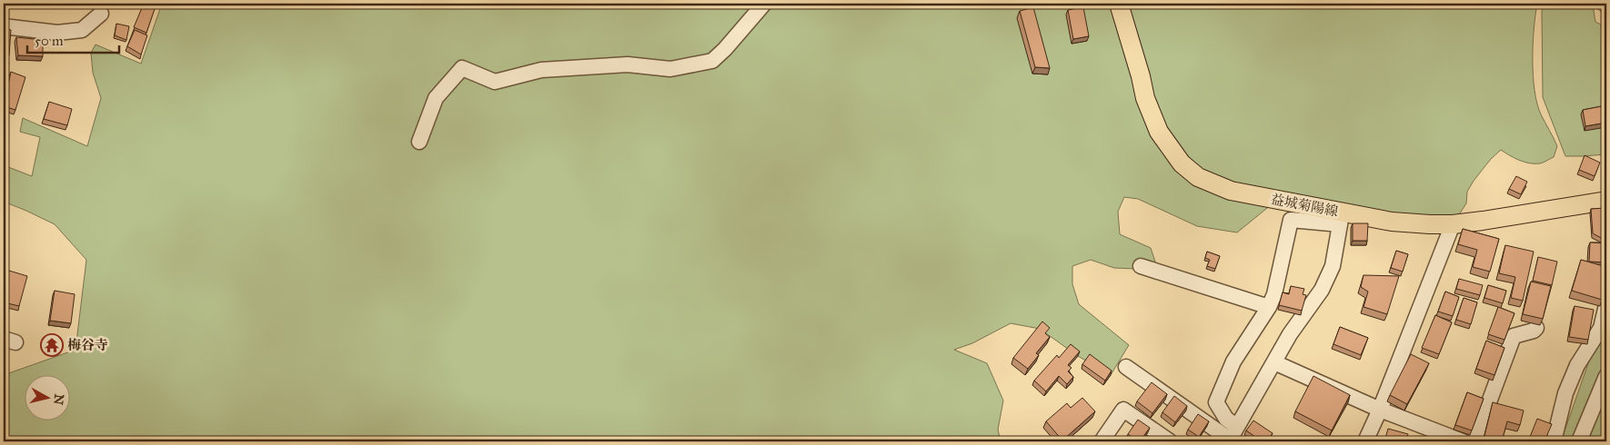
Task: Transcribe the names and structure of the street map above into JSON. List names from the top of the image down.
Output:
{
  "streets": {
    "main road": ["益城菊陽線"]
  },
  "places": {
    "temple": ["梅谷寺"]
  },
  "scale_bar": "50 m",
  "north": "right"
}
